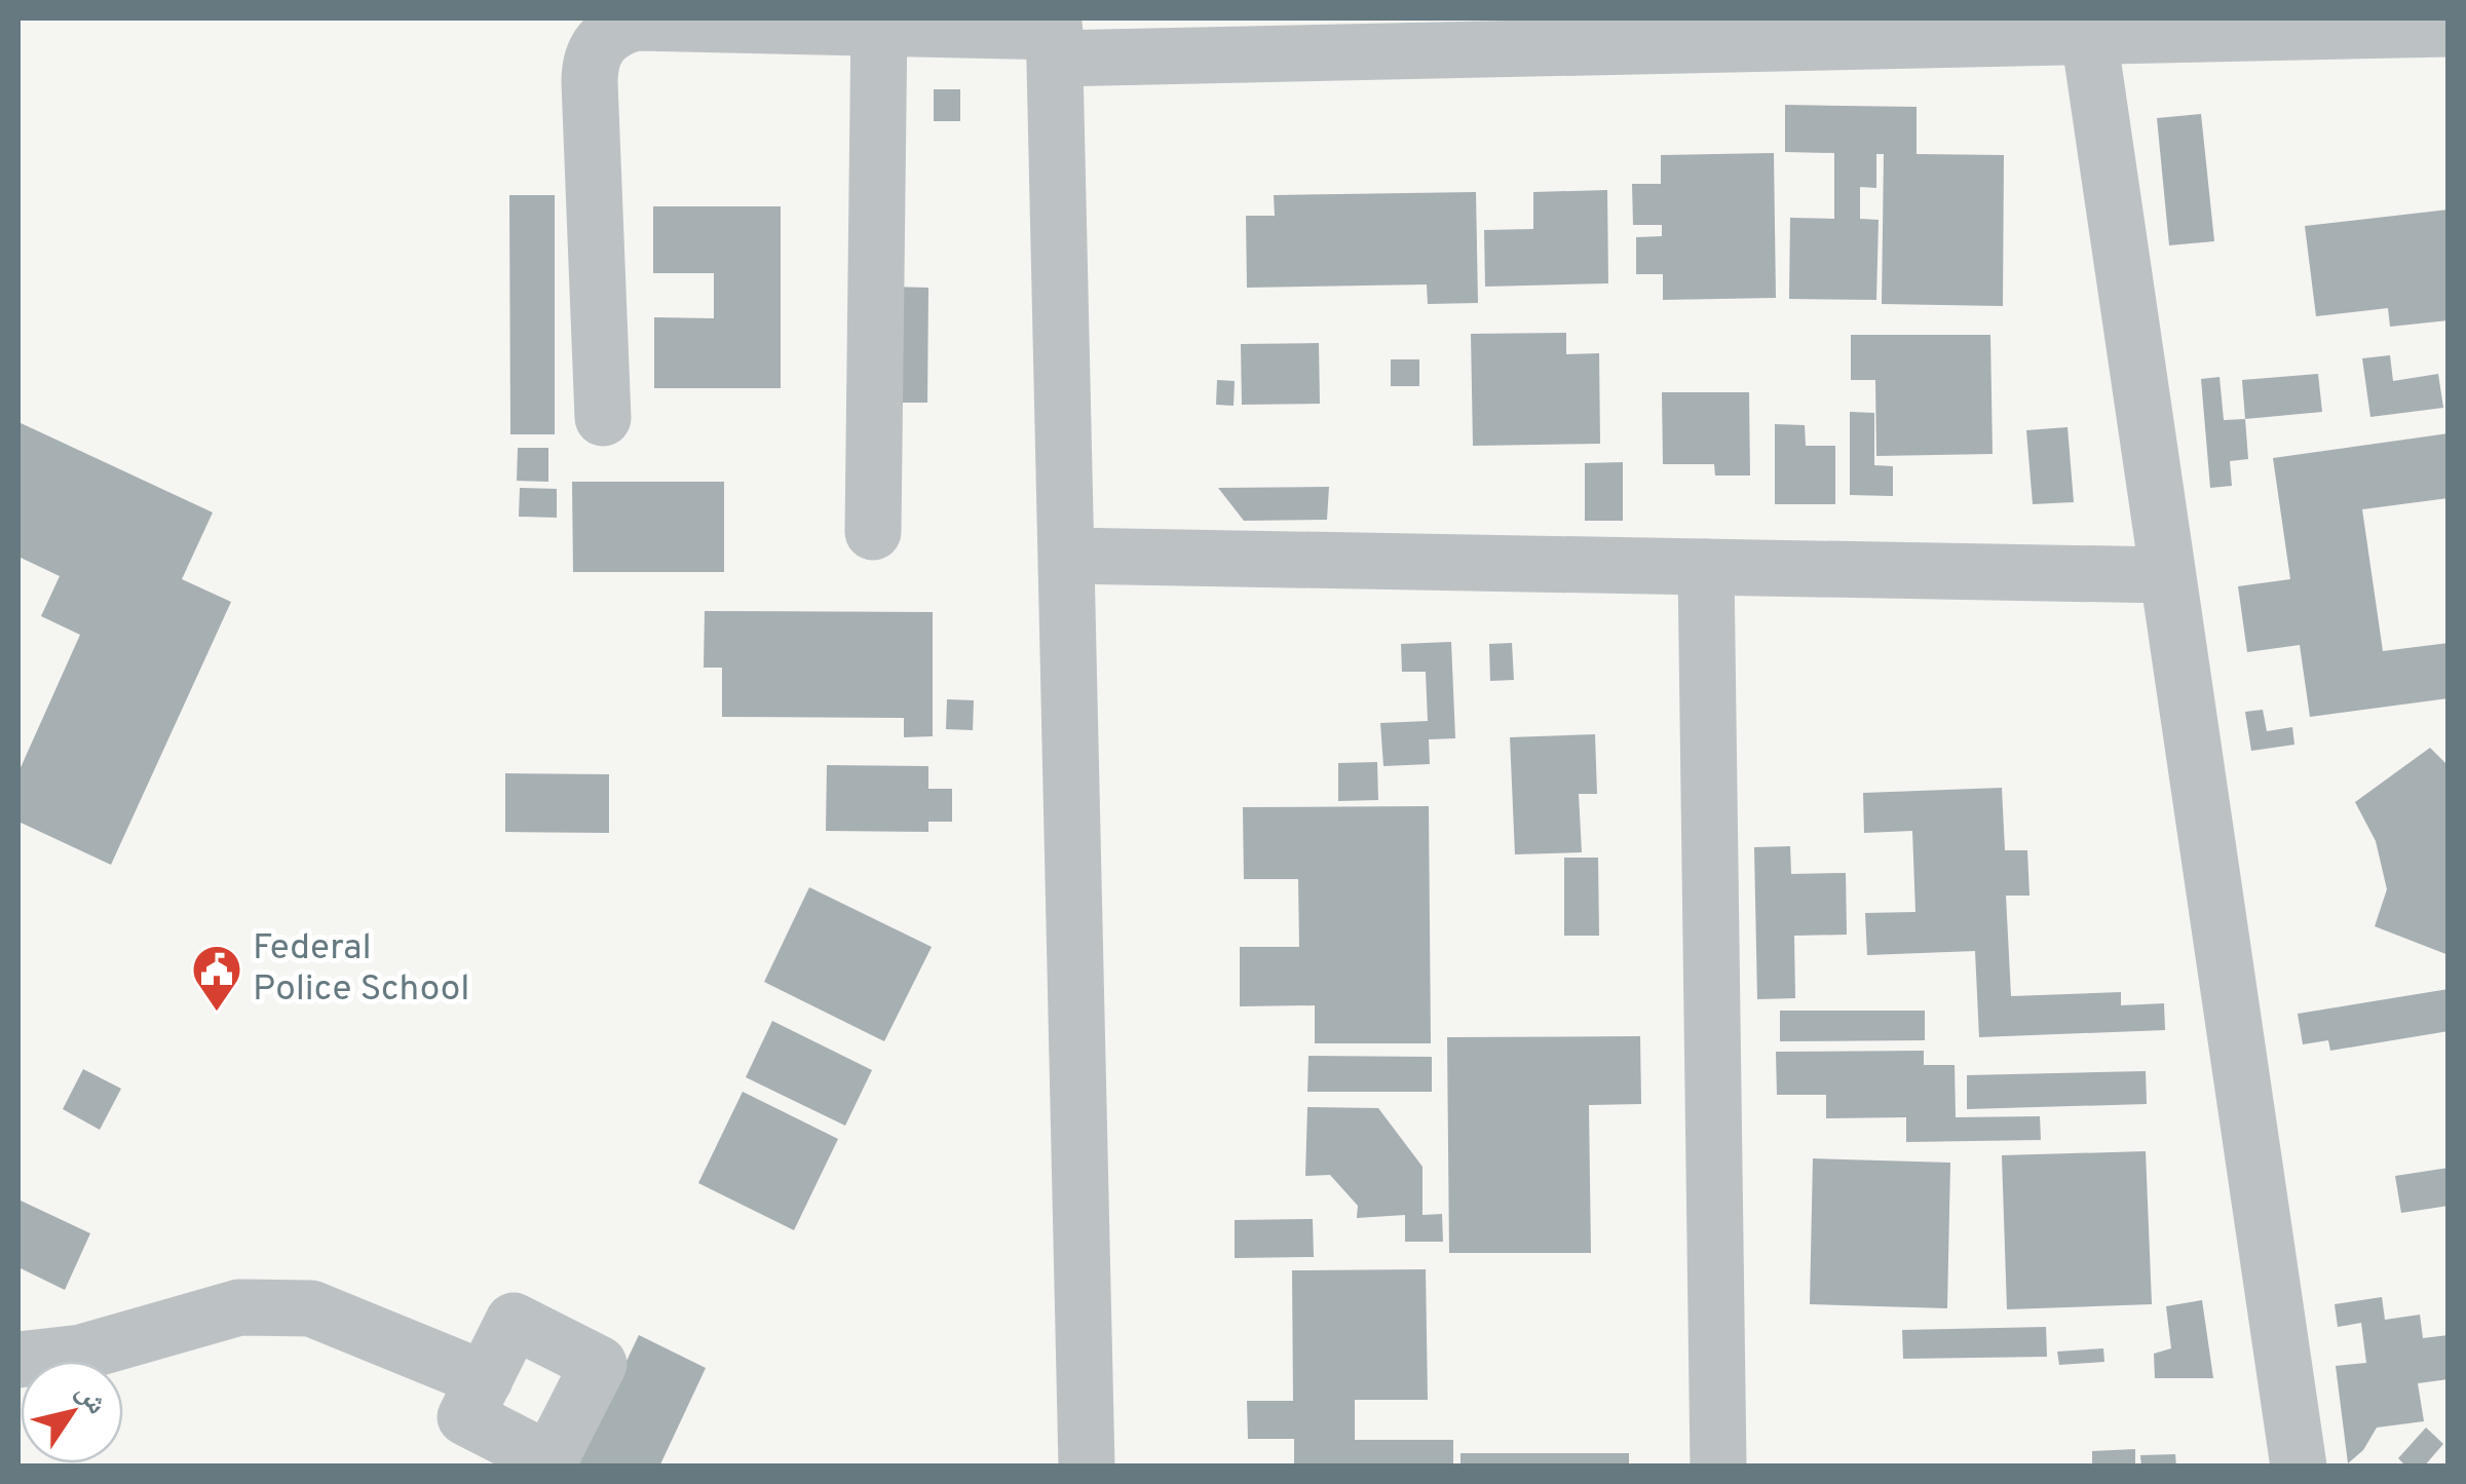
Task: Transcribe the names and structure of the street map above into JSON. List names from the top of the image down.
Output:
{
  "places": {
    "public building": ["Federal Police School"]
  },
  "north": "top right"
}
